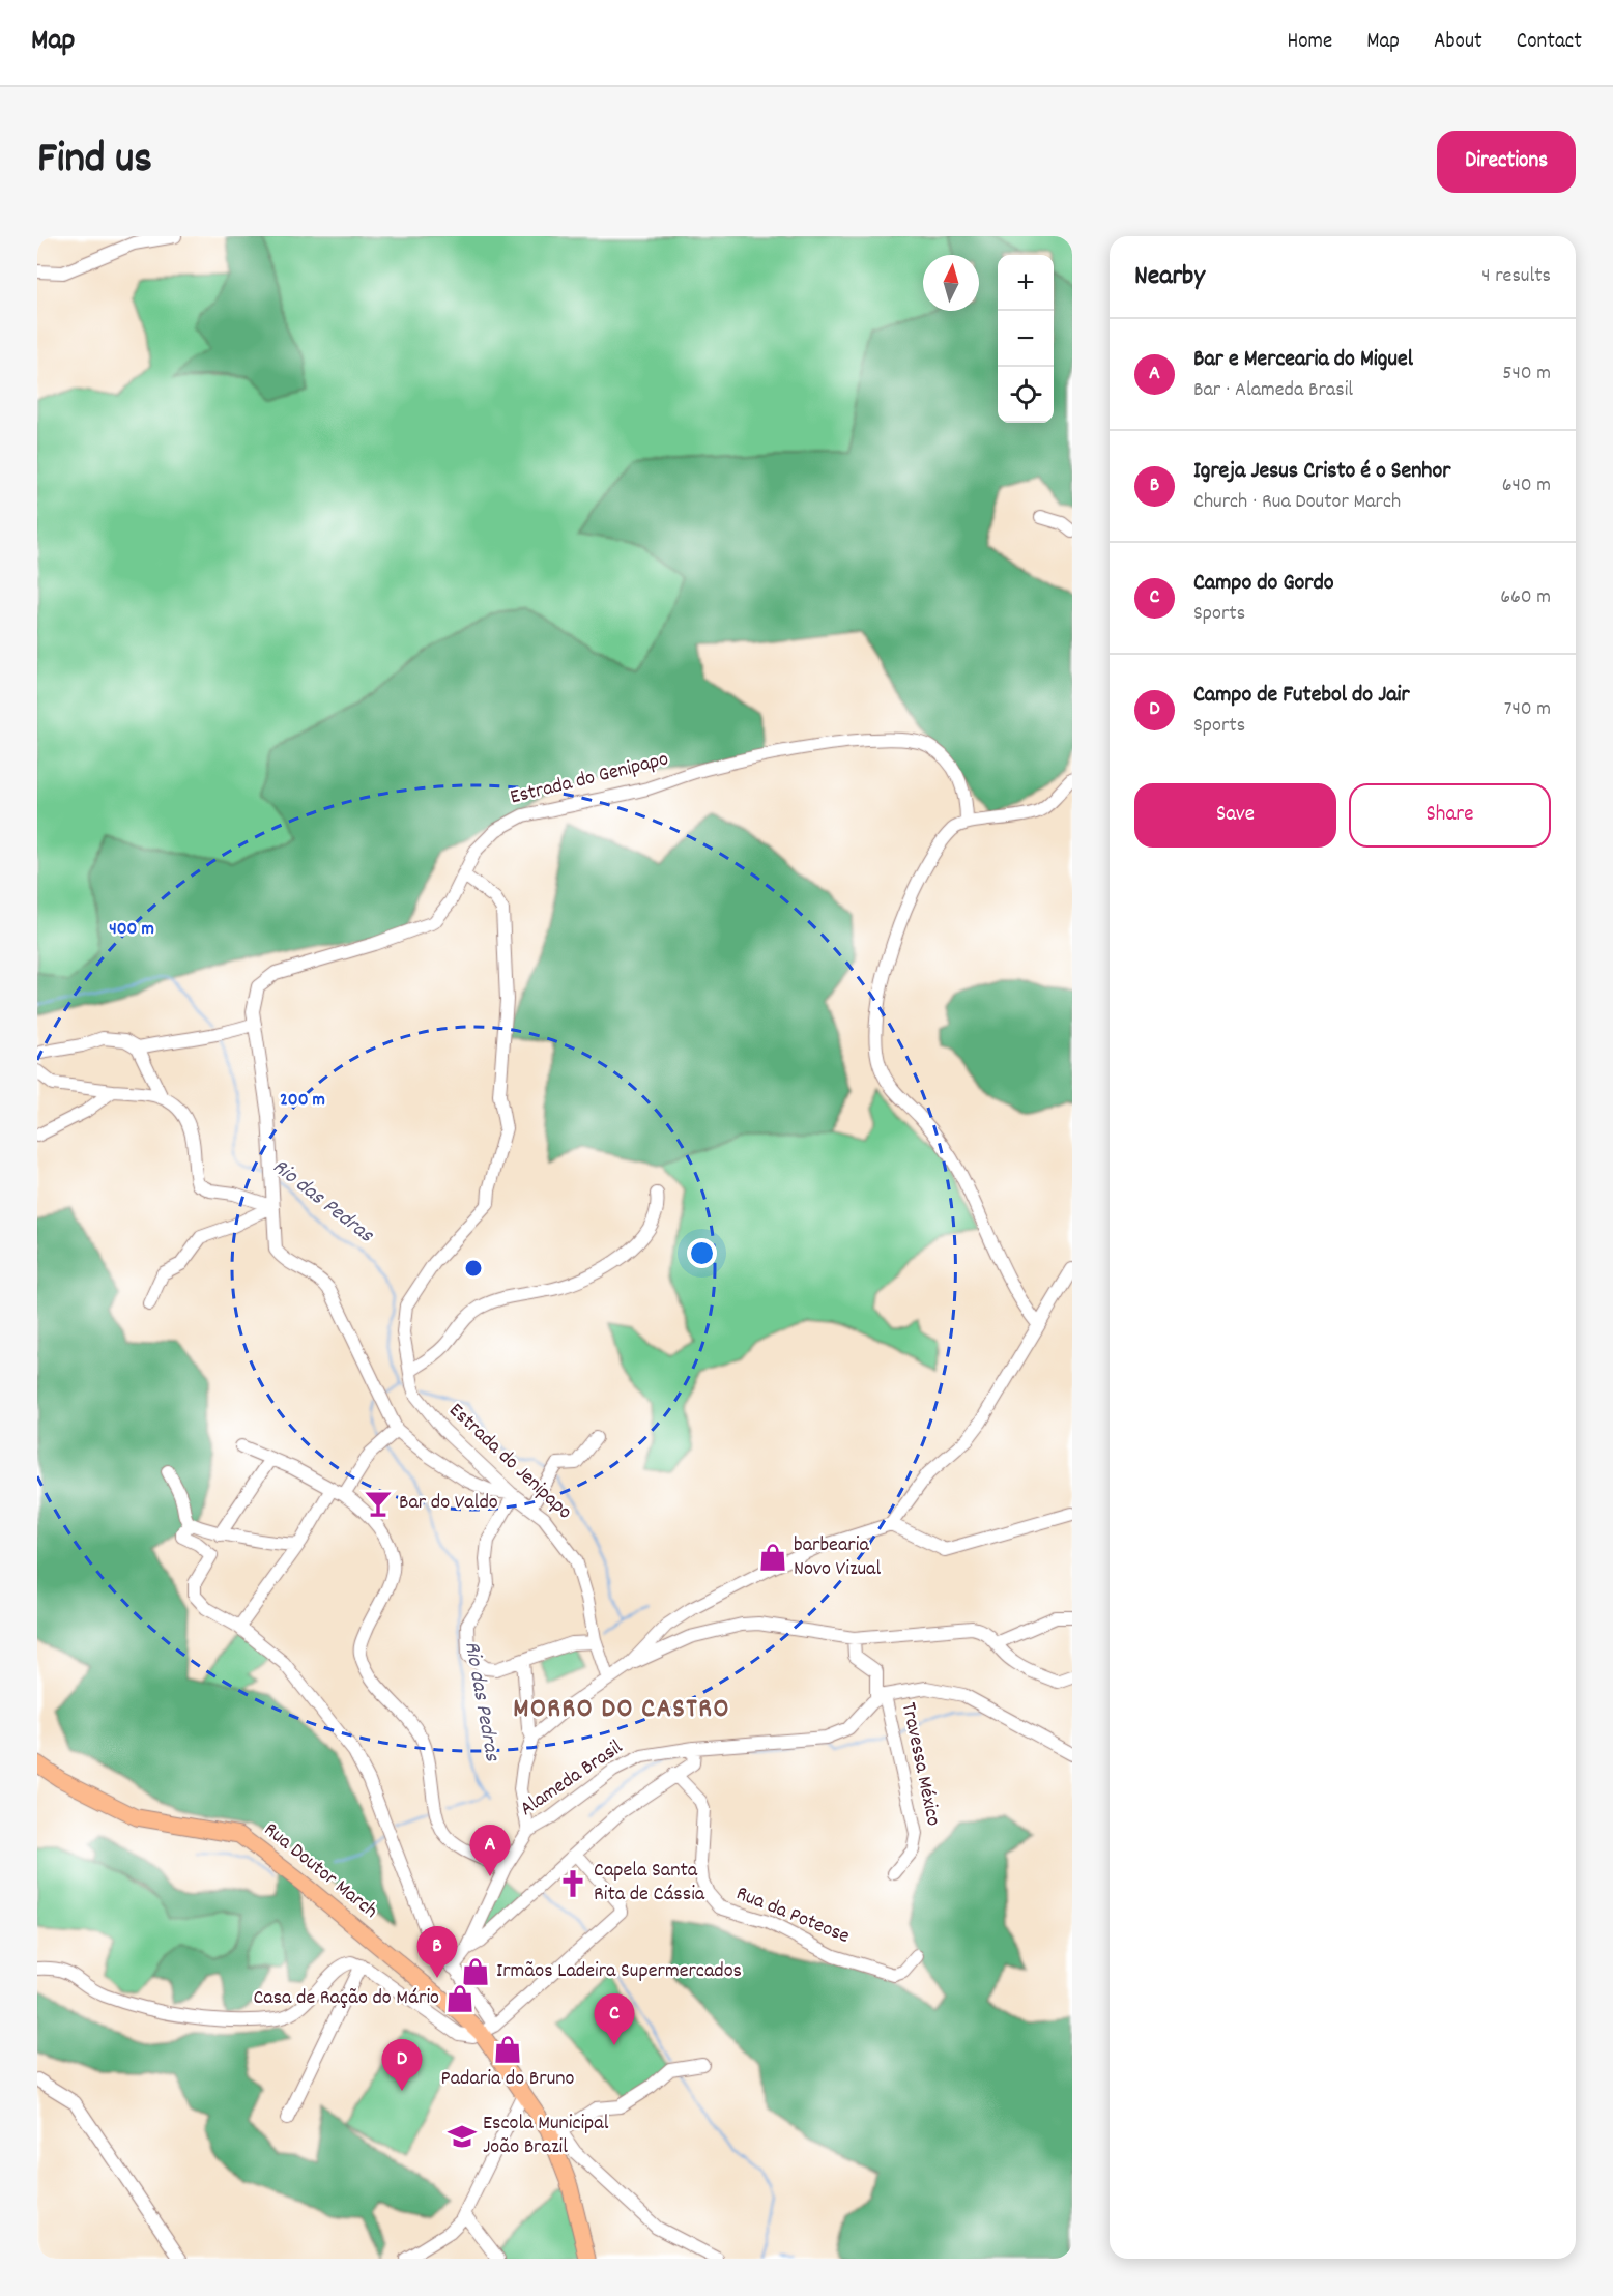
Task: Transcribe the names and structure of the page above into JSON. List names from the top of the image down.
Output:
{
  "streets": {
    "main road": ["Rua Doutor March"],
    "street": [
      "Estrada do Genipapo",
      "Estrada do Jenipapo",
      "Travessa México",
      "Alameda Brasil",
      "Rua da Poteose"
    ]
  },
  "crossings": [
    ["Estrada do Genipapo", "Estrada do Jenipapo"],
    ["Travessa México", "Alameda Brasil"],
    ["Alameda Brasil", "Rua da Poteose"]
  ],
  "districts": ["MORRO DO CASTRO"],
  "water": ["Rio das Pedras"],
  "places": {
    "bar": ["Bar do Valdo"],
    "shop": [
      "barbearia Novo Vizual",
      "Irmãos Ladeira Supermercados",
      "Casa de Ração do Mário",
      "Padaria do Bruno"
    ],
    "church": ["Capela Santa Rita de Cássia"],
    "school or university": ["Escola Municipal João Brazil"]
  },
  "north": "top",
  "page": {
    "header": "Map",
    "nav": [
      "Home",
      "Map",
      "About",
      "Contact"
    ],
    "title": "Find us",
    "buttons": [
      "Directions",
      ["Save", "Share"]
    ],
    "heading": ["Nearby", "4 results"],
    "map_buttons": ["+", "−"],
    "list": [
      {
        "mark": "A",
        "name": "Bar e Mercearia do Miguel",
        "note": "Bar · Alameda Brasil",
        "value": "540 m"
      },
      {
        "mark": "B",
        "name": "Igreja Jesus Cristo é o Senhor",
        "note": "Church · Rua Doutor March",
        "value": "640 m"
      },
      {
        "mark": "C",
        "name": "Campo do Gordo",
        "note": "Sports",
        "value": "660 m"
      },
      {
        "mark": "D",
        "name": "Campo de Futebol do Jair",
        "note": "Sports",
        "value": "740 m"
      }
    ],
    "pins": [
      "A",
      "B",
      "C",
      "D"
    ]
  },
  "rings": ["400 m", "200 m"]
}
